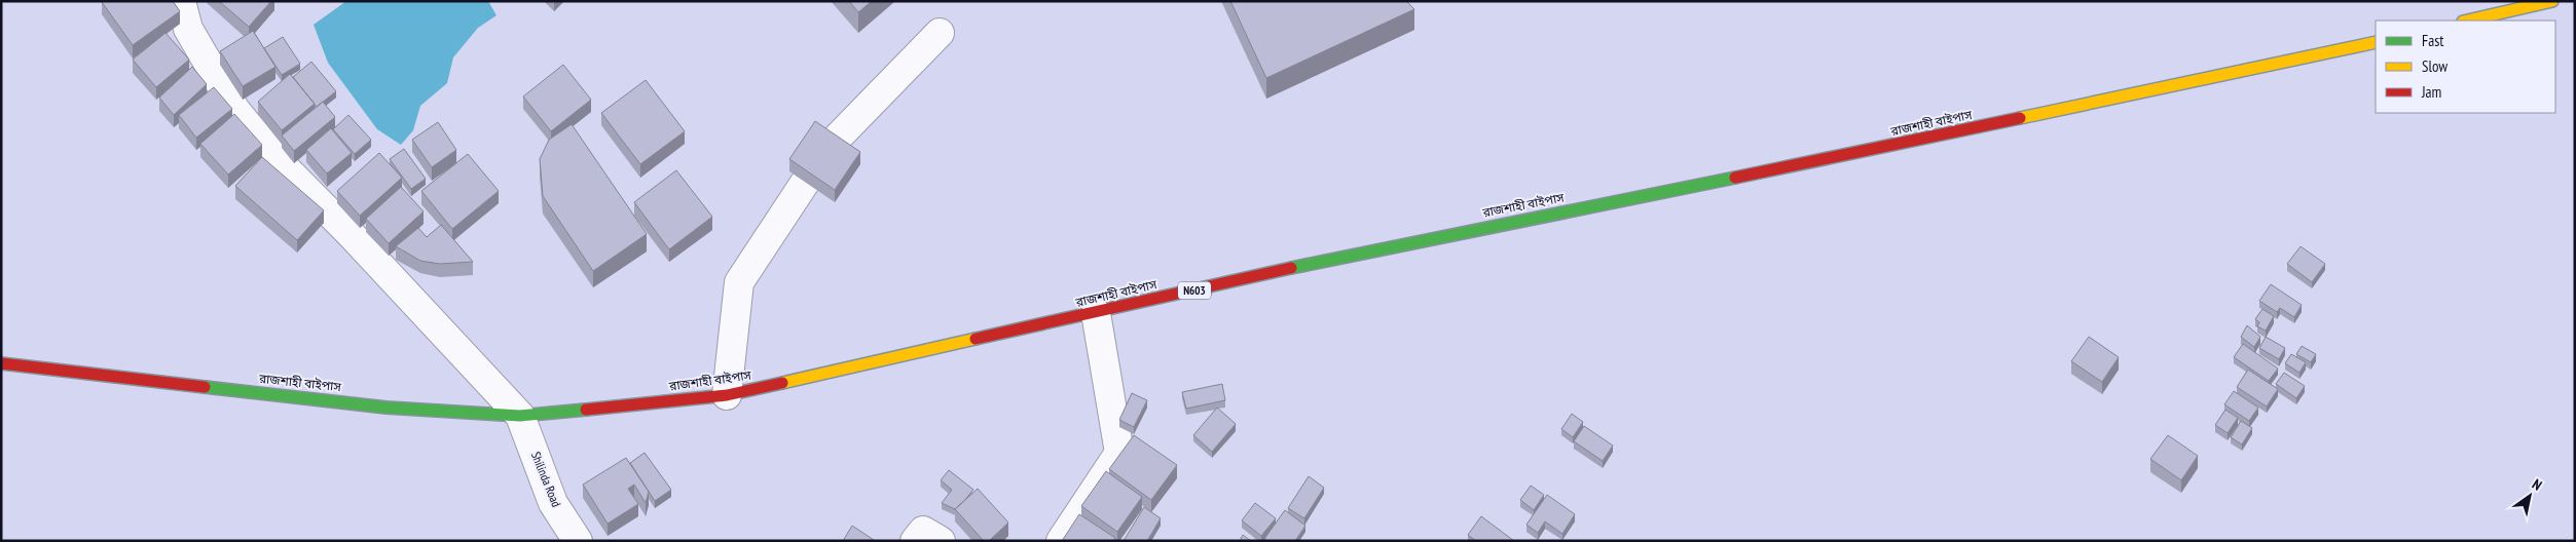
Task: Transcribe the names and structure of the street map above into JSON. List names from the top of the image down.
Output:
{
  "streets": {
    "highway": ["রাজশাহী বাইপাস", "N603"],
    "street": ["Shilinda Road"]
  },
  "crossings": [
    ["রাজশাহী বাইপাস", "Shilinda Road"]
  ],
  "legend": ["Fast", "Slow", "Jam"],
  "north": "top right"
}
